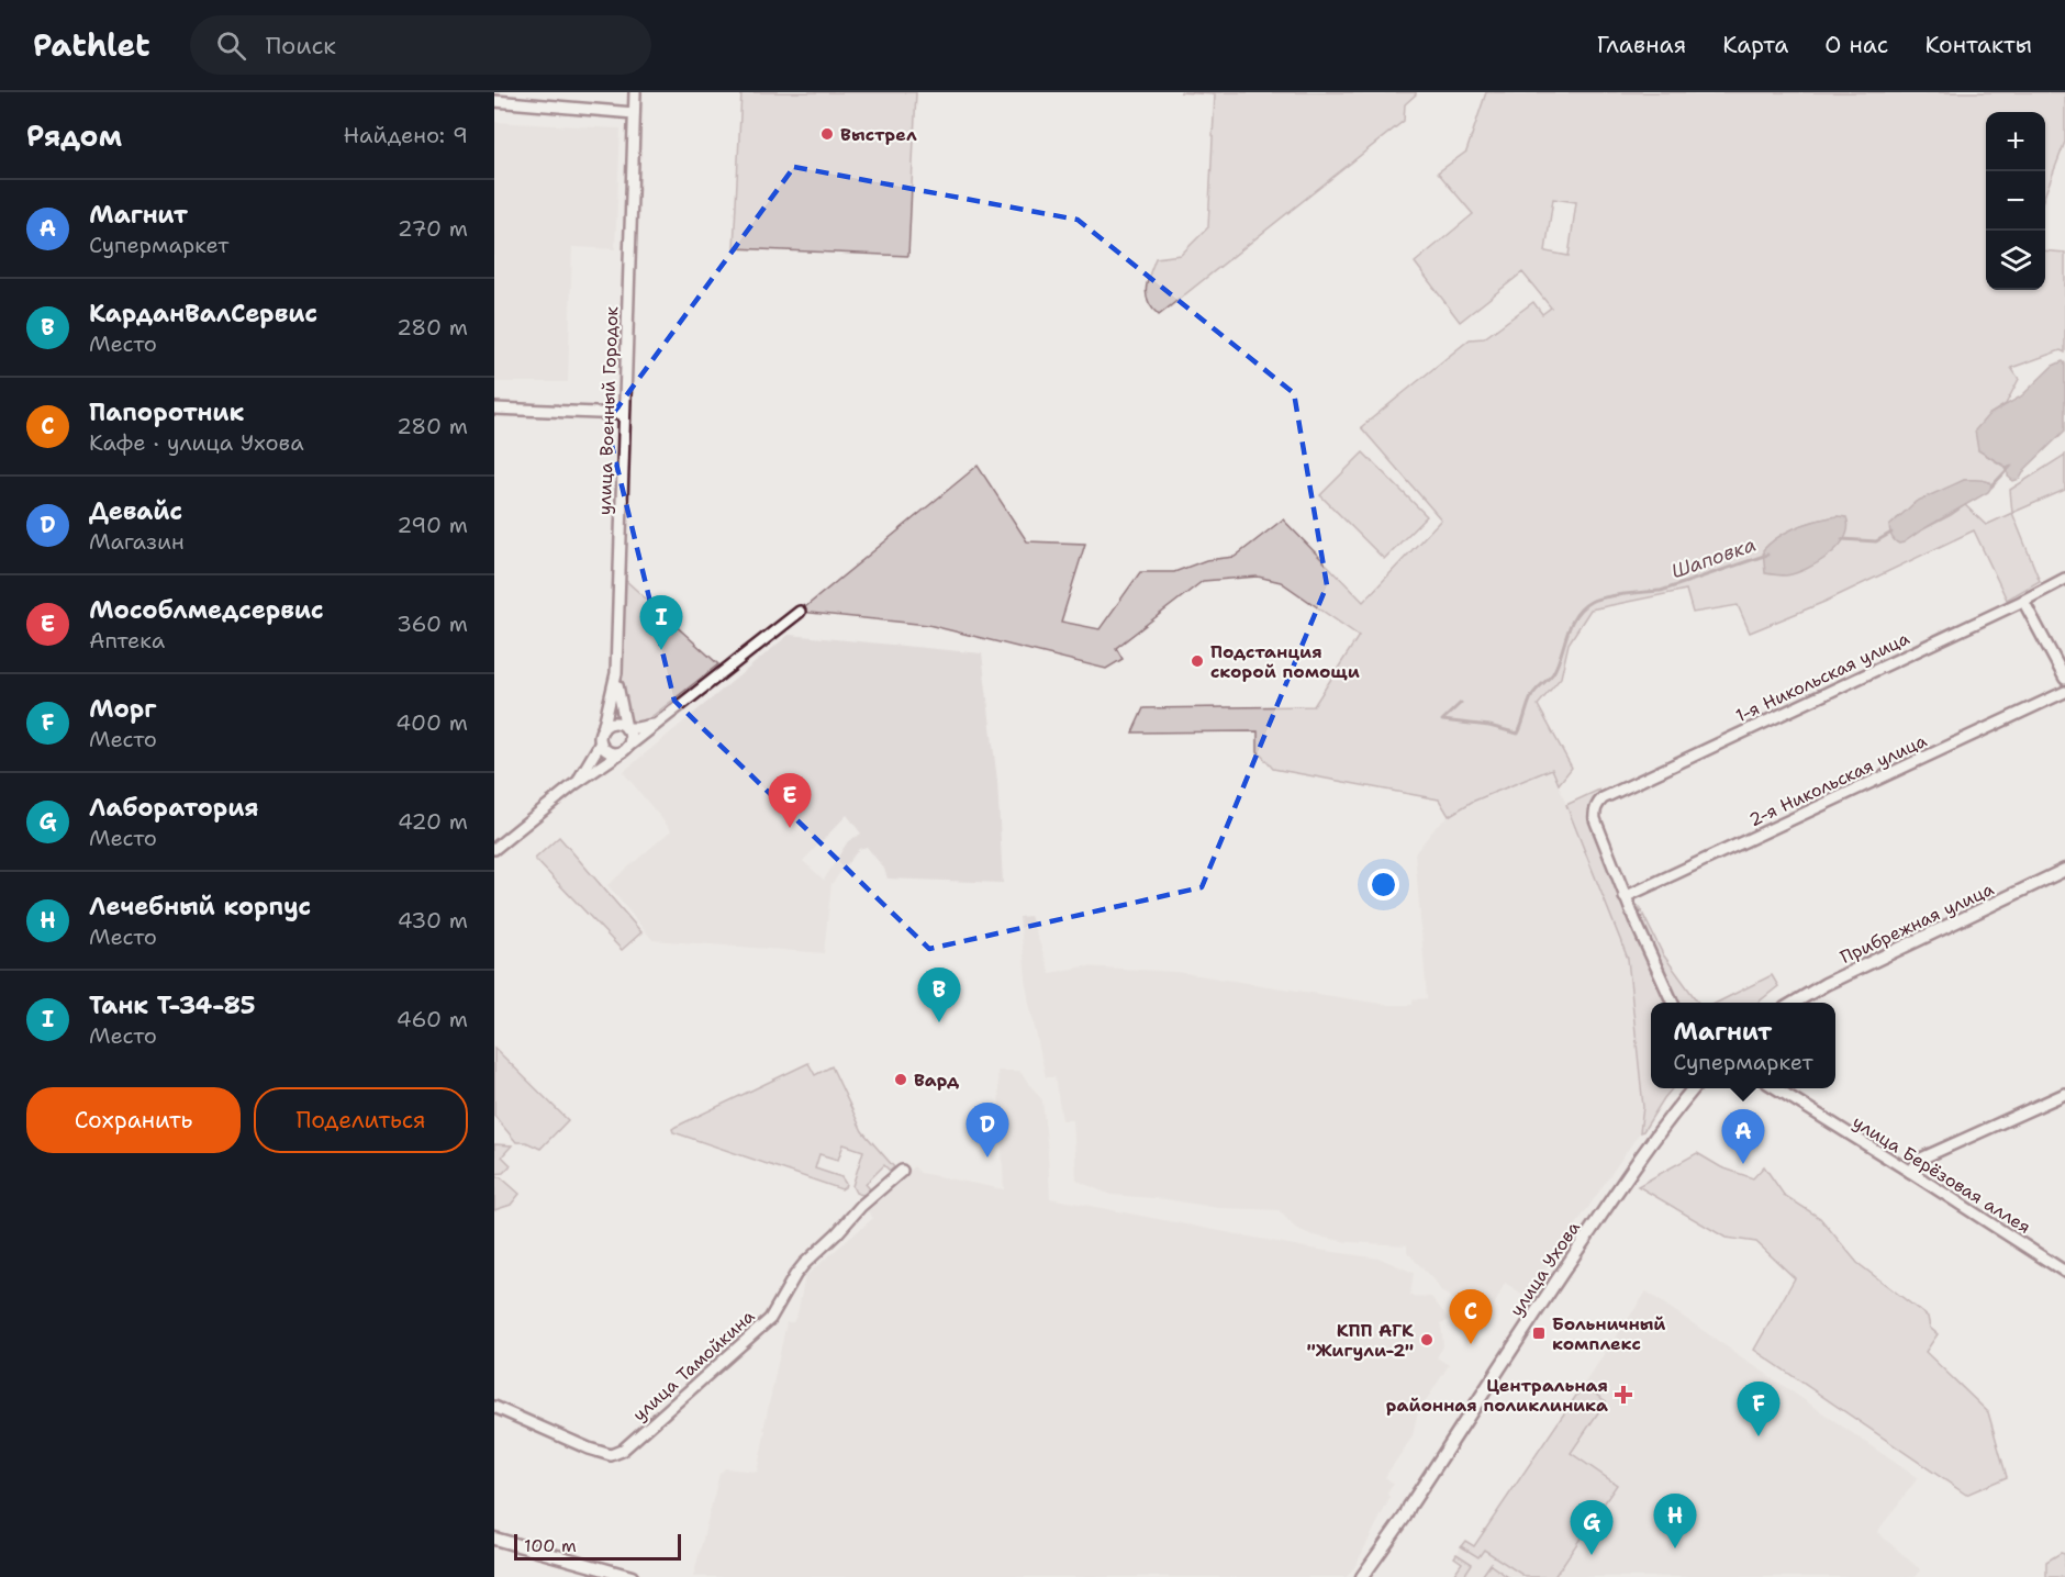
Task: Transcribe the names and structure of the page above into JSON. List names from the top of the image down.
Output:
{
  "streets": {
    "street": [
      "улица Военный Городок",
      "1-я Никольская улица",
      "2-я Никольская улица",
      "Прибрежная улица",
      "улица Берёзовая аллея",
      "улица Ухова",
      "улица Тамойкина"
    ]
  },
  "crossings": [
    ["1-я Никольская улица", "2-я Никольская улица"]
  ],
  "water": ["Шаповка"],
  "places": {
    "other": [
      "Выстрел",
      "Подстанция скорой помощи",
      "Вард",
      "КПП АГК \"Жигули-2\""
    ],
    "transit": ["Больничный комплекс"],
    "health": ["Центральная районная поликлиника"]
  },
  "scale_bar": "100 m",
  "page": {
    "header": "Pathlet",
    "search": "Поиск",
    "nav": [
      "Главная",
      "Карта",
      "О нас",
      "Контакты"
    ],
    "heading": ["Рядом", "Найдено: 9"],
    "map_buttons": ["+", "−"],
    "list": [
      {
        "mark": "A",
        "name": "Магнит",
        "note": "Супермаркет",
        "value": "270 m"
      },
      {
        "mark": "B",
        "name": "КарданВалСервис",
        "note": "Место",
        "value": "280 m"
      },
      {
        "mark": "C",
        "name": "Папоротник",
        "note": "Кафе · улица Ухова",
        "value": "280 m"
      },
      {
        "mark": "D",
        "name": "Девайс",
        "note": "Магазин",
        "value": "290 m"
      },
      {
        "mark": "E",
        "name": "Мособлмедсервис",
        "note": "Аптека",
        "value": "360 m"
      },
      {
        "mark": "F",
        "name": "Морг",
        "note": "Место",
        "value": "400 m"
      },
      {
        "mark": "G",
        "name": "Лаборатория",
        "note": "Место",
        "value": "420 m"
      },
      {
        "mark": "H",
        "name": "Лечебный корпус",
        "note": "Место",
        "value": "430 m"
      },
      {
        "mark": "I",
        "name": "Танк Т-34-85",
        "note": "Место",
        "value": "460 m"
      }
    ],
    "pins": [
      "I",
      "E",
      "B",
      "D",
      "A",
      "C",
      "F",
      "H",
      "G"
    ],
    "popup": ["Магнит", "Супермаркет"],
    "buttons": ["Сохранить", "Поделиться"],
    "scale": "100 m"
  }
}
